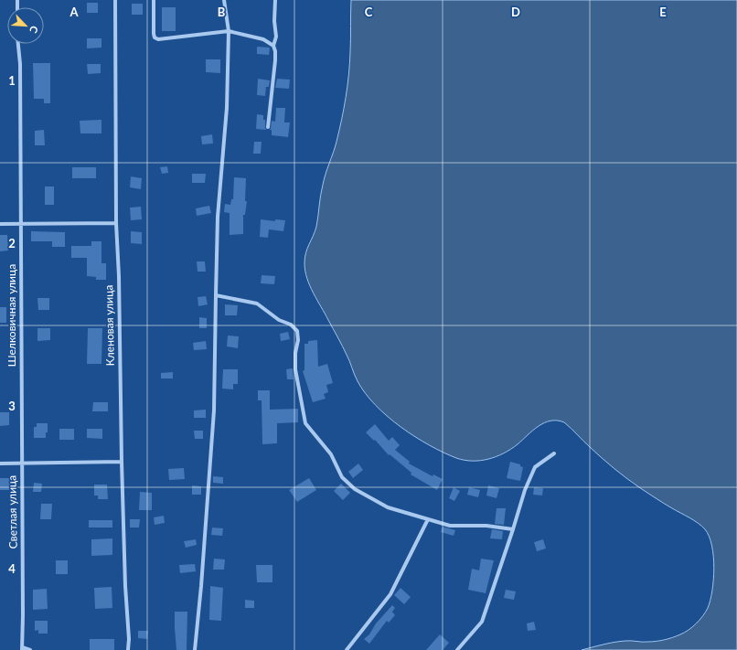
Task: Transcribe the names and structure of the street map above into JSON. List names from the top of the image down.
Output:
{
  "streets": {
    "street": ["Шелковичная улица", "Кленовая улица", "Светлая улица"]
  },
  "crossings": [
    ["Шелковичная улица", "Светлая улица"]
  ],
  "north": "bottom right",
  "grid": {
    "columns": [
      "A",
      "B",
      "C",
      "D",
      "E"
    ],
    "rows": [
      "1",
      "2",
      "3",
      "4"
    ]
  }
}
